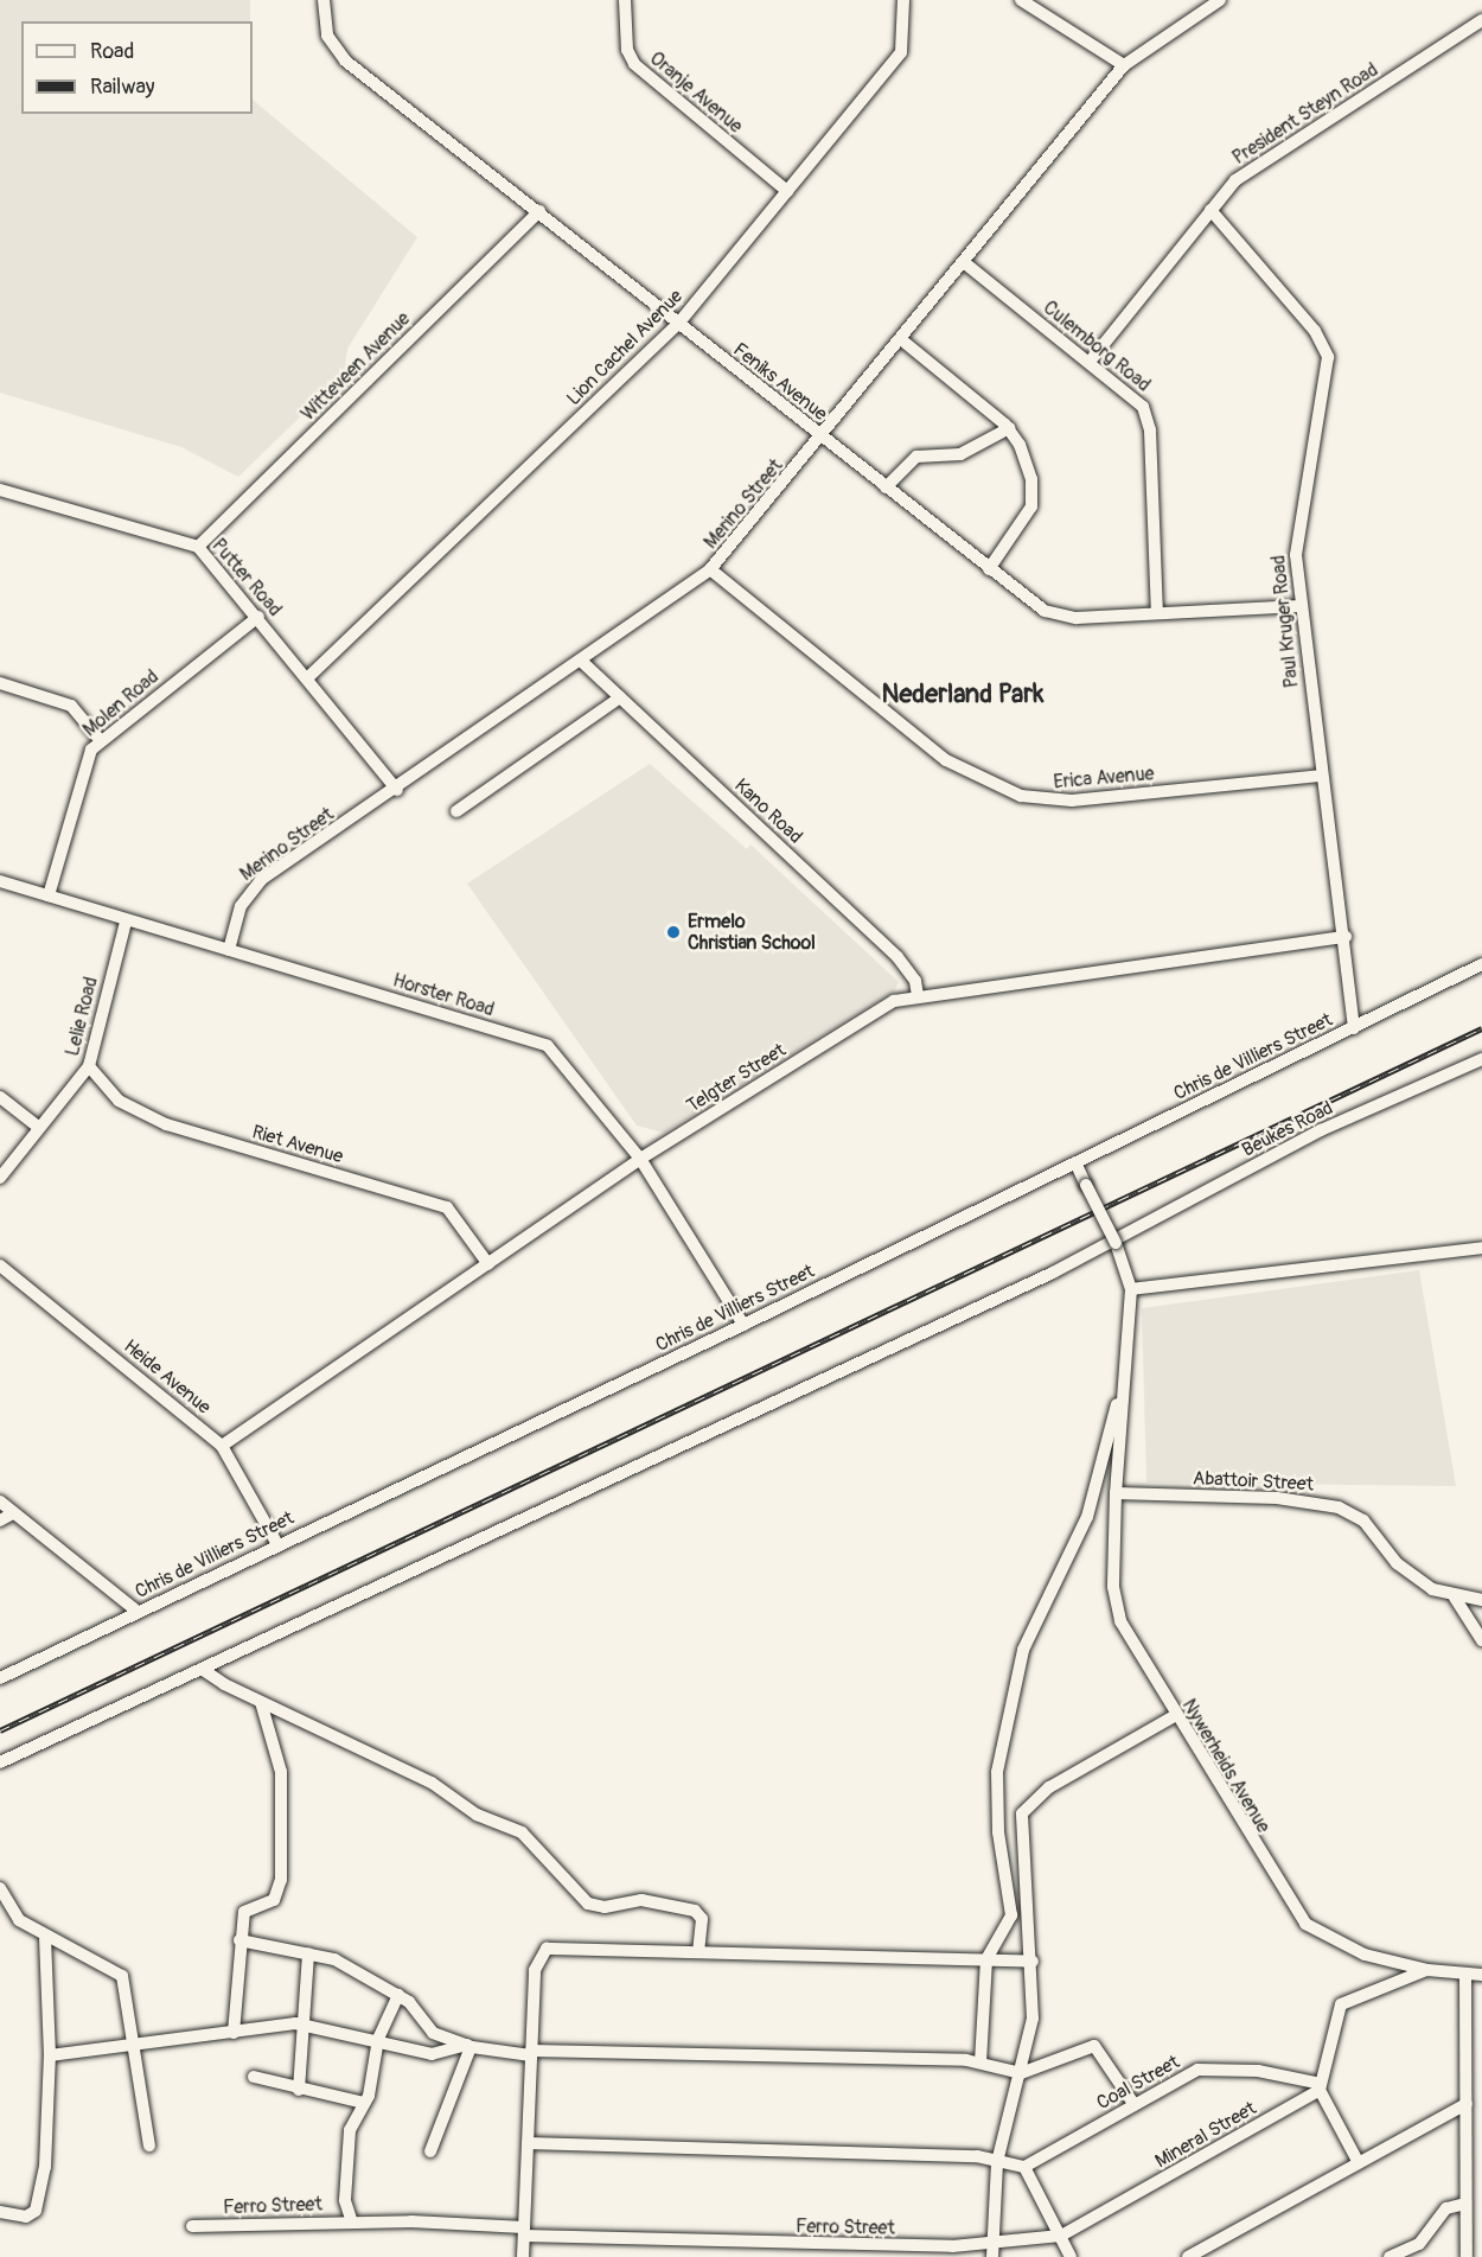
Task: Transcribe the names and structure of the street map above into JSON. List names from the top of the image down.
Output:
{
  "streets": {
    "street": [
      "Oranje Avenue",
      "President Steyn Road",
      "Culemborg Road",
      "Lion Cachel Avenue",
      "Witteveen Avenue",
      "Feniks Avenue",
      "Merino Street",
      "Putter Road",
      "Paul Kruger Road",
      "Molen Road",
      "Erica Avenue",
      "Kano Road",
      "Horster Road",
      "Lelie Road",
      "Chris de Villiers Street",
      "Telgter Street",
      "Beukes Road",
      "Riet Avenue",
      "Heide Avenue",
      "Abattoir Street",
      "Nywerheids Avenue",
      "Coal Street",
      "Mineral Street",
      "Ferro Street"
    ]
  },
  "crossings": [
    ["Oranje Avenue", "Lion Cachel Avenue"],
    ["President Steyn Road", "Culemborg Road"],
    ["President Steyn Road", "Paul Kruger Road"],
    ["Culemborg Road", "Feniks Avenue"],
    ["Culemborg Road", "Merino Street"],
    ["Lion Cachel Avenue", "Feniks Avenue"],
    ["Lion Cachel Avenue", "Putter Road"],
    ["Witteveen Avenue", "Feniks Avenue"],
    ["Witteveen Avenue", "Putter Road"],
    ["Feniks Avenue", "Merino Street"],
    ["Feniks Avenue", "Paul Kruger Road"],
    ["Merino Street", "Putter Road"],
    ["Merino Street", "Erica Avenue"],
    ["Merino Street", "Kano Road"],
    ["Merino Street", "Horster Road"],
    ["Putter Road", "Molen Road"],
    ["Paul Kruger Road", "Erica Avenue"],
    ["Paul Kruger Road", "Chris de Villiers Street"],
    ["Paul Kruger Road", "Telgter Street"],
    ["Molen Road", "Horster Road"],
    ["Kano Road", "Telgter Street"],
    ["Horster Road", "Lelie Road"],
    ["Horster Road", "Chris de Villiers Street"],
    ["Horster Road", "Telgter Street"],
    ["Lelie Road", "Riet Avenue"],
    ["Chris de Villiers Street", "Heide Avenue"],
    ["Telgter Street", "Riet Avenue"],
    ["Telgter Street", "Heide Avenue"],
    ["Abattoir Street", "Nywerheids Avenue"],
    ["Coal Street", "Mineral Street"],
    ["Mineral Street", "Ferro Street"]
  ],
  "districts": ["Nederland Park"],
  "places": ["Ermelo Christian School"],
  "legend": ["Road", "Railway"]
}
